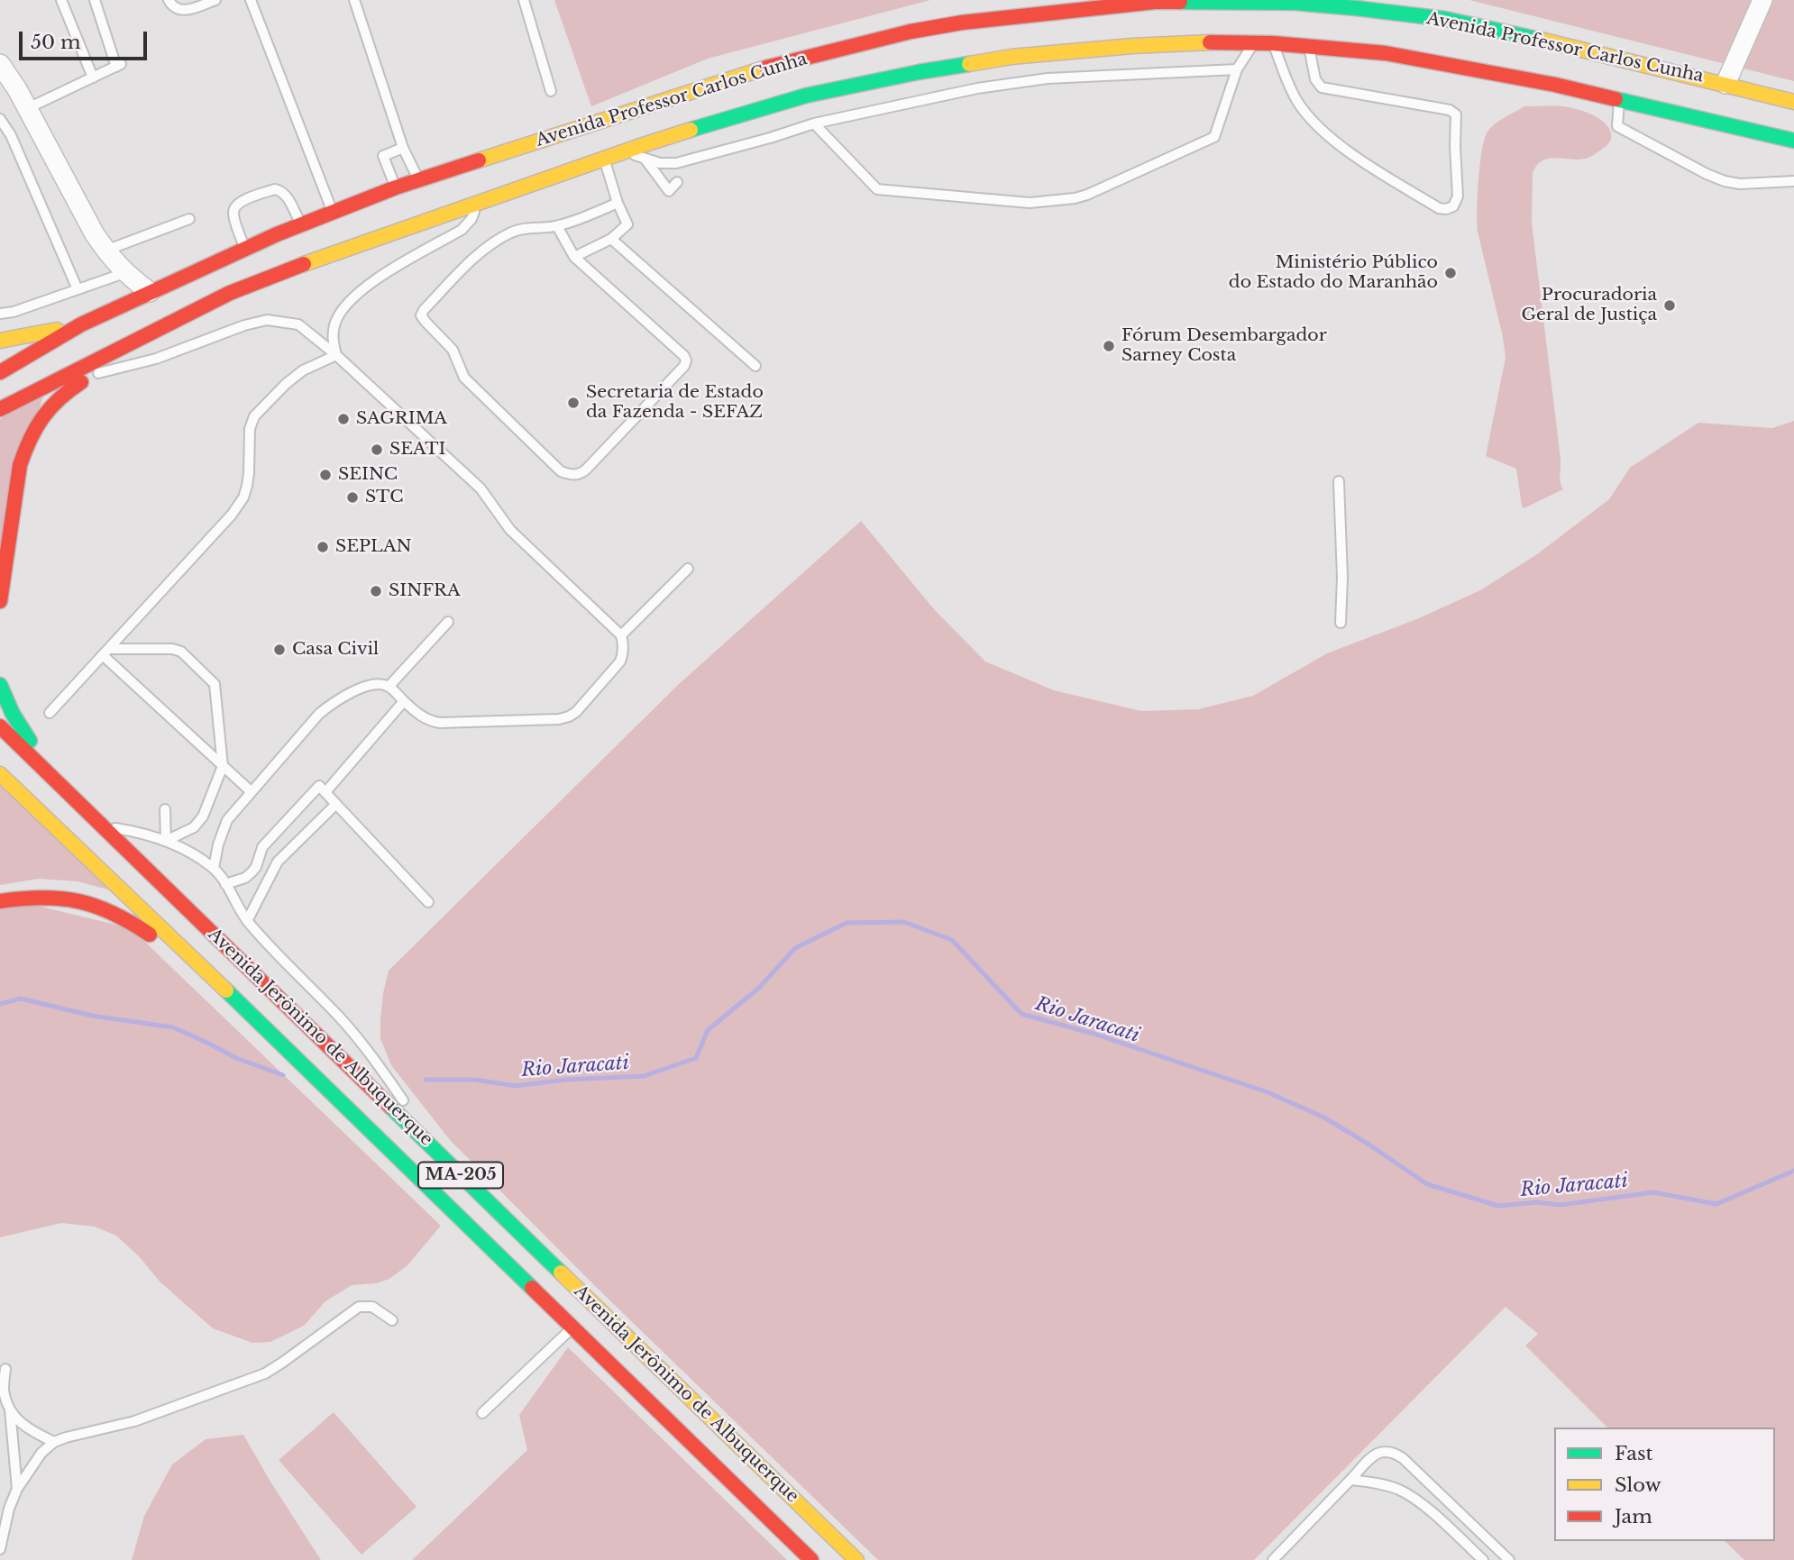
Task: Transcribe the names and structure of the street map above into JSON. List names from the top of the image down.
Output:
{
  "streets": {
    "main road": ["Avenida Professor Carlos Cunha", "Avenida Jerônimo de Albuquerque", "MA-205"]
  },
  "water": ["Rio Jaracati"],
  "places": [
    "Ministério Público do Estado do Maranhão",
    "Procuradoria Geral de Justiça",
    "Fórum Desembargador Sarney Costa",
    "Secretaria de Estado da Fazenda - SEFAZ",
    "SAGRIMA",
    "SEATI",
    "SEINC",
    "STC",
    "SEPLAN",
    "SINFRA",
    "Casa Civil"
  ],
  "legend": ["Fast", "Slow", "Jam"],
  "scale_bar": "50 m"
}
